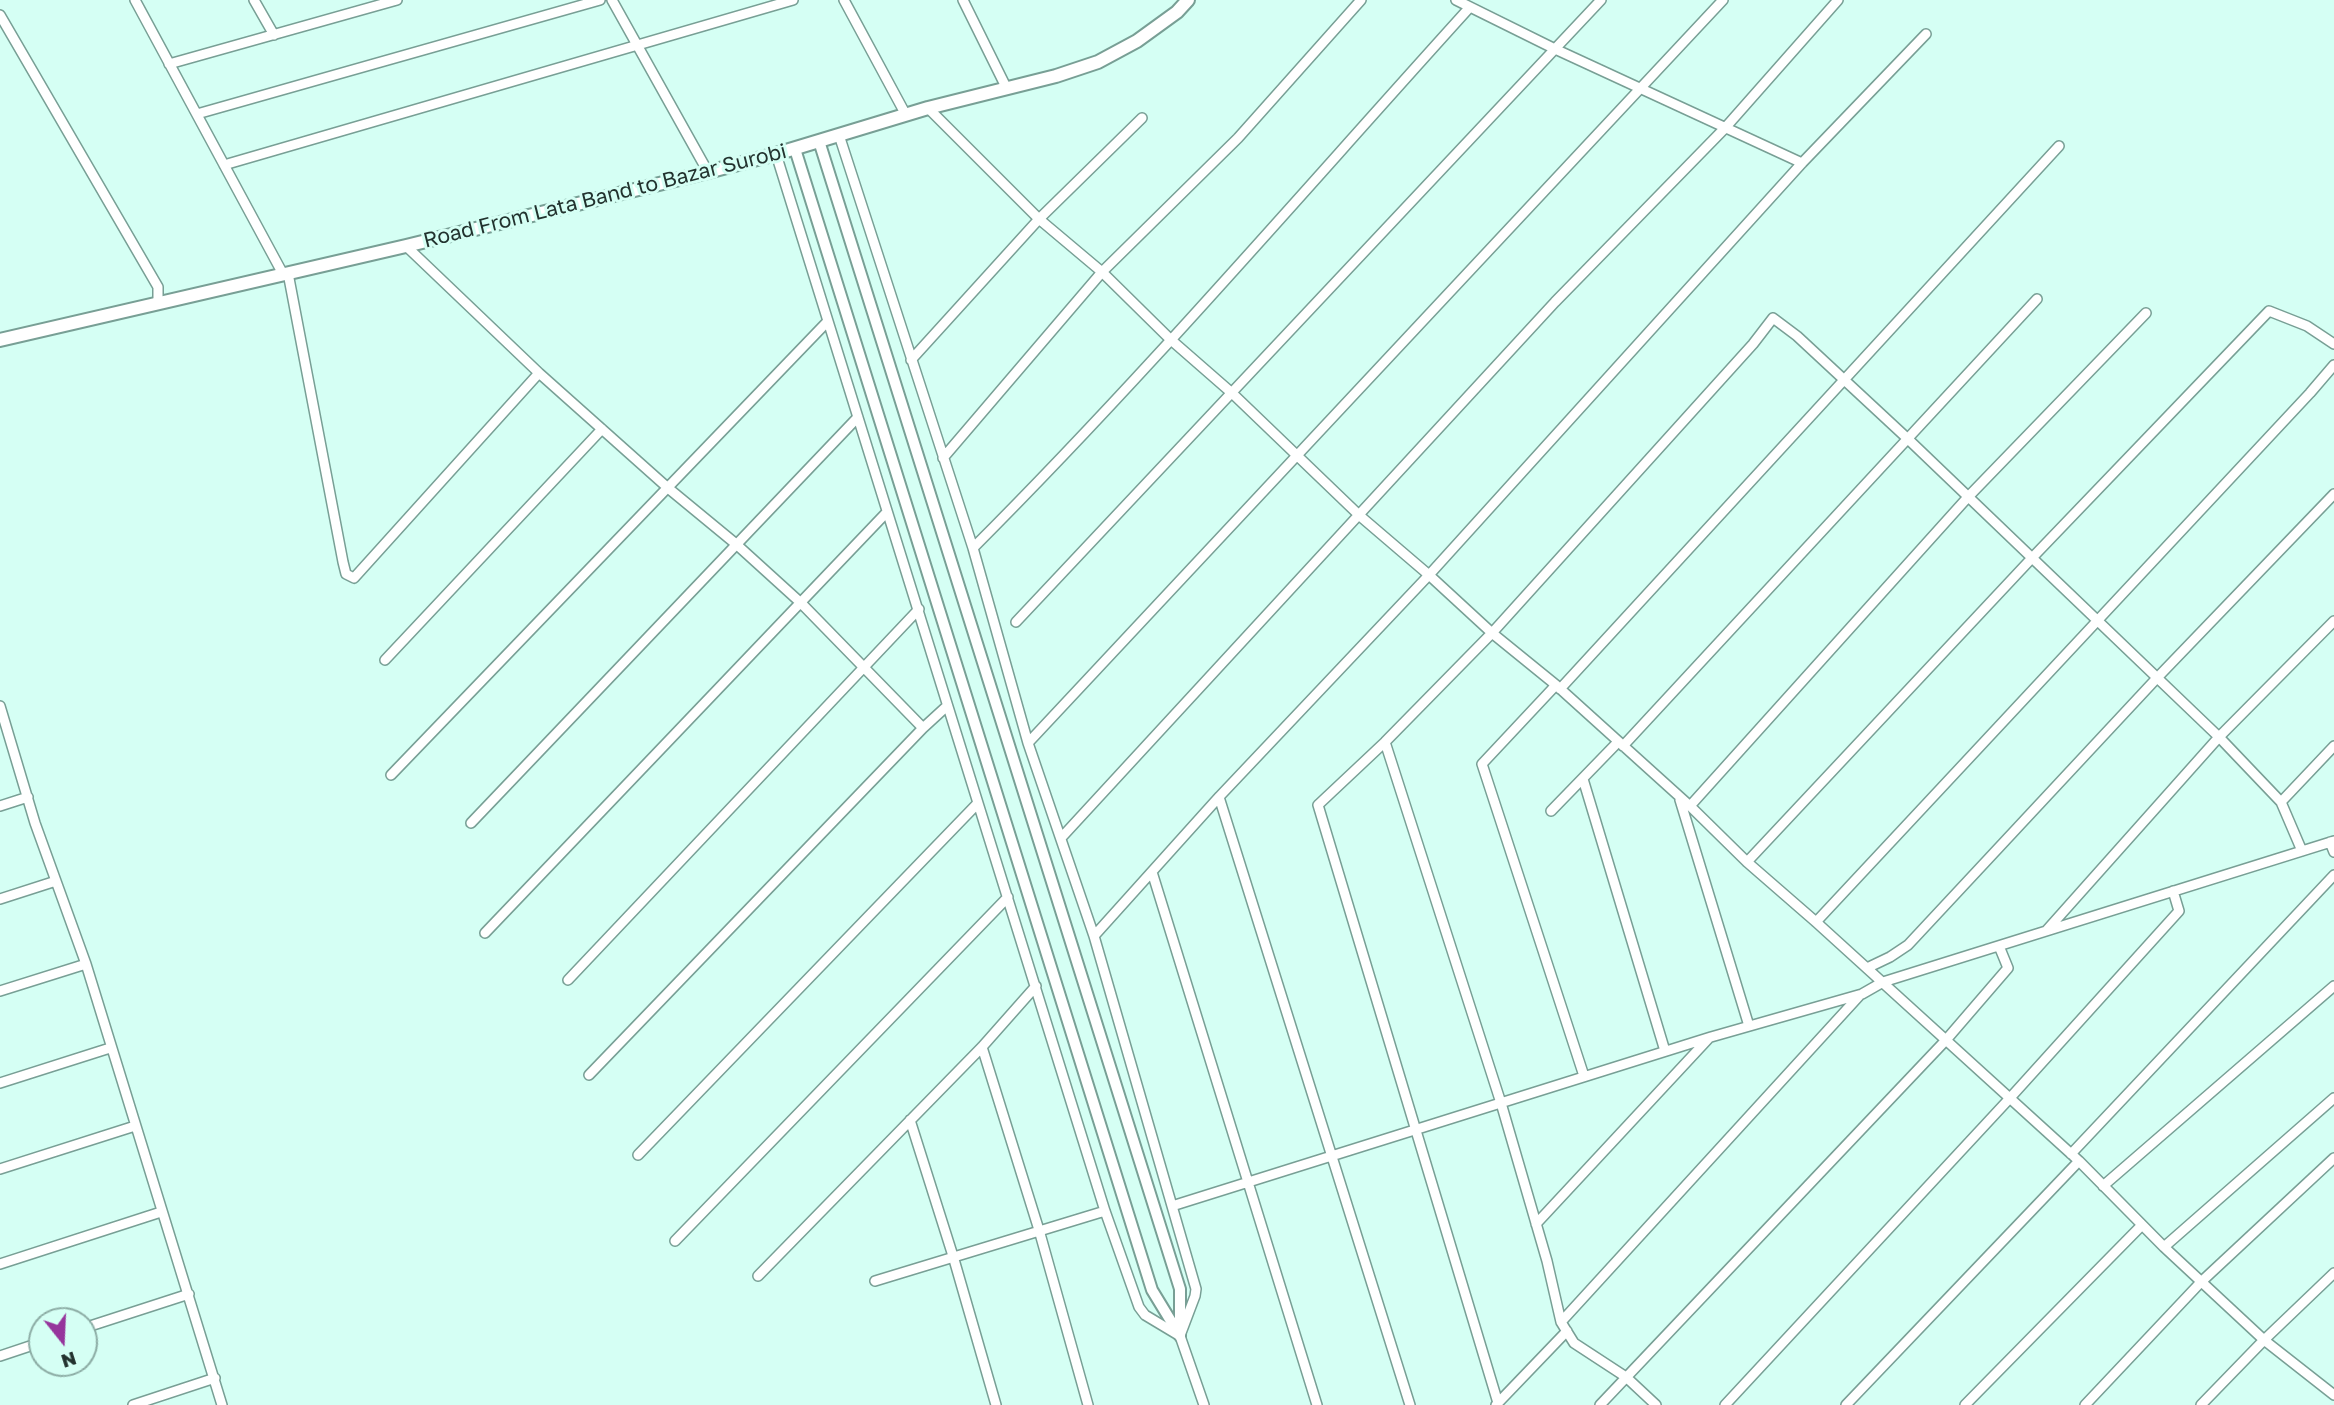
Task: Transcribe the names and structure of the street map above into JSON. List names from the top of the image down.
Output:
{
  "streets": {
    "main road": ["Road From Lata Band to Bazar Surobi"]
  },
  "north": "bottom"
}
